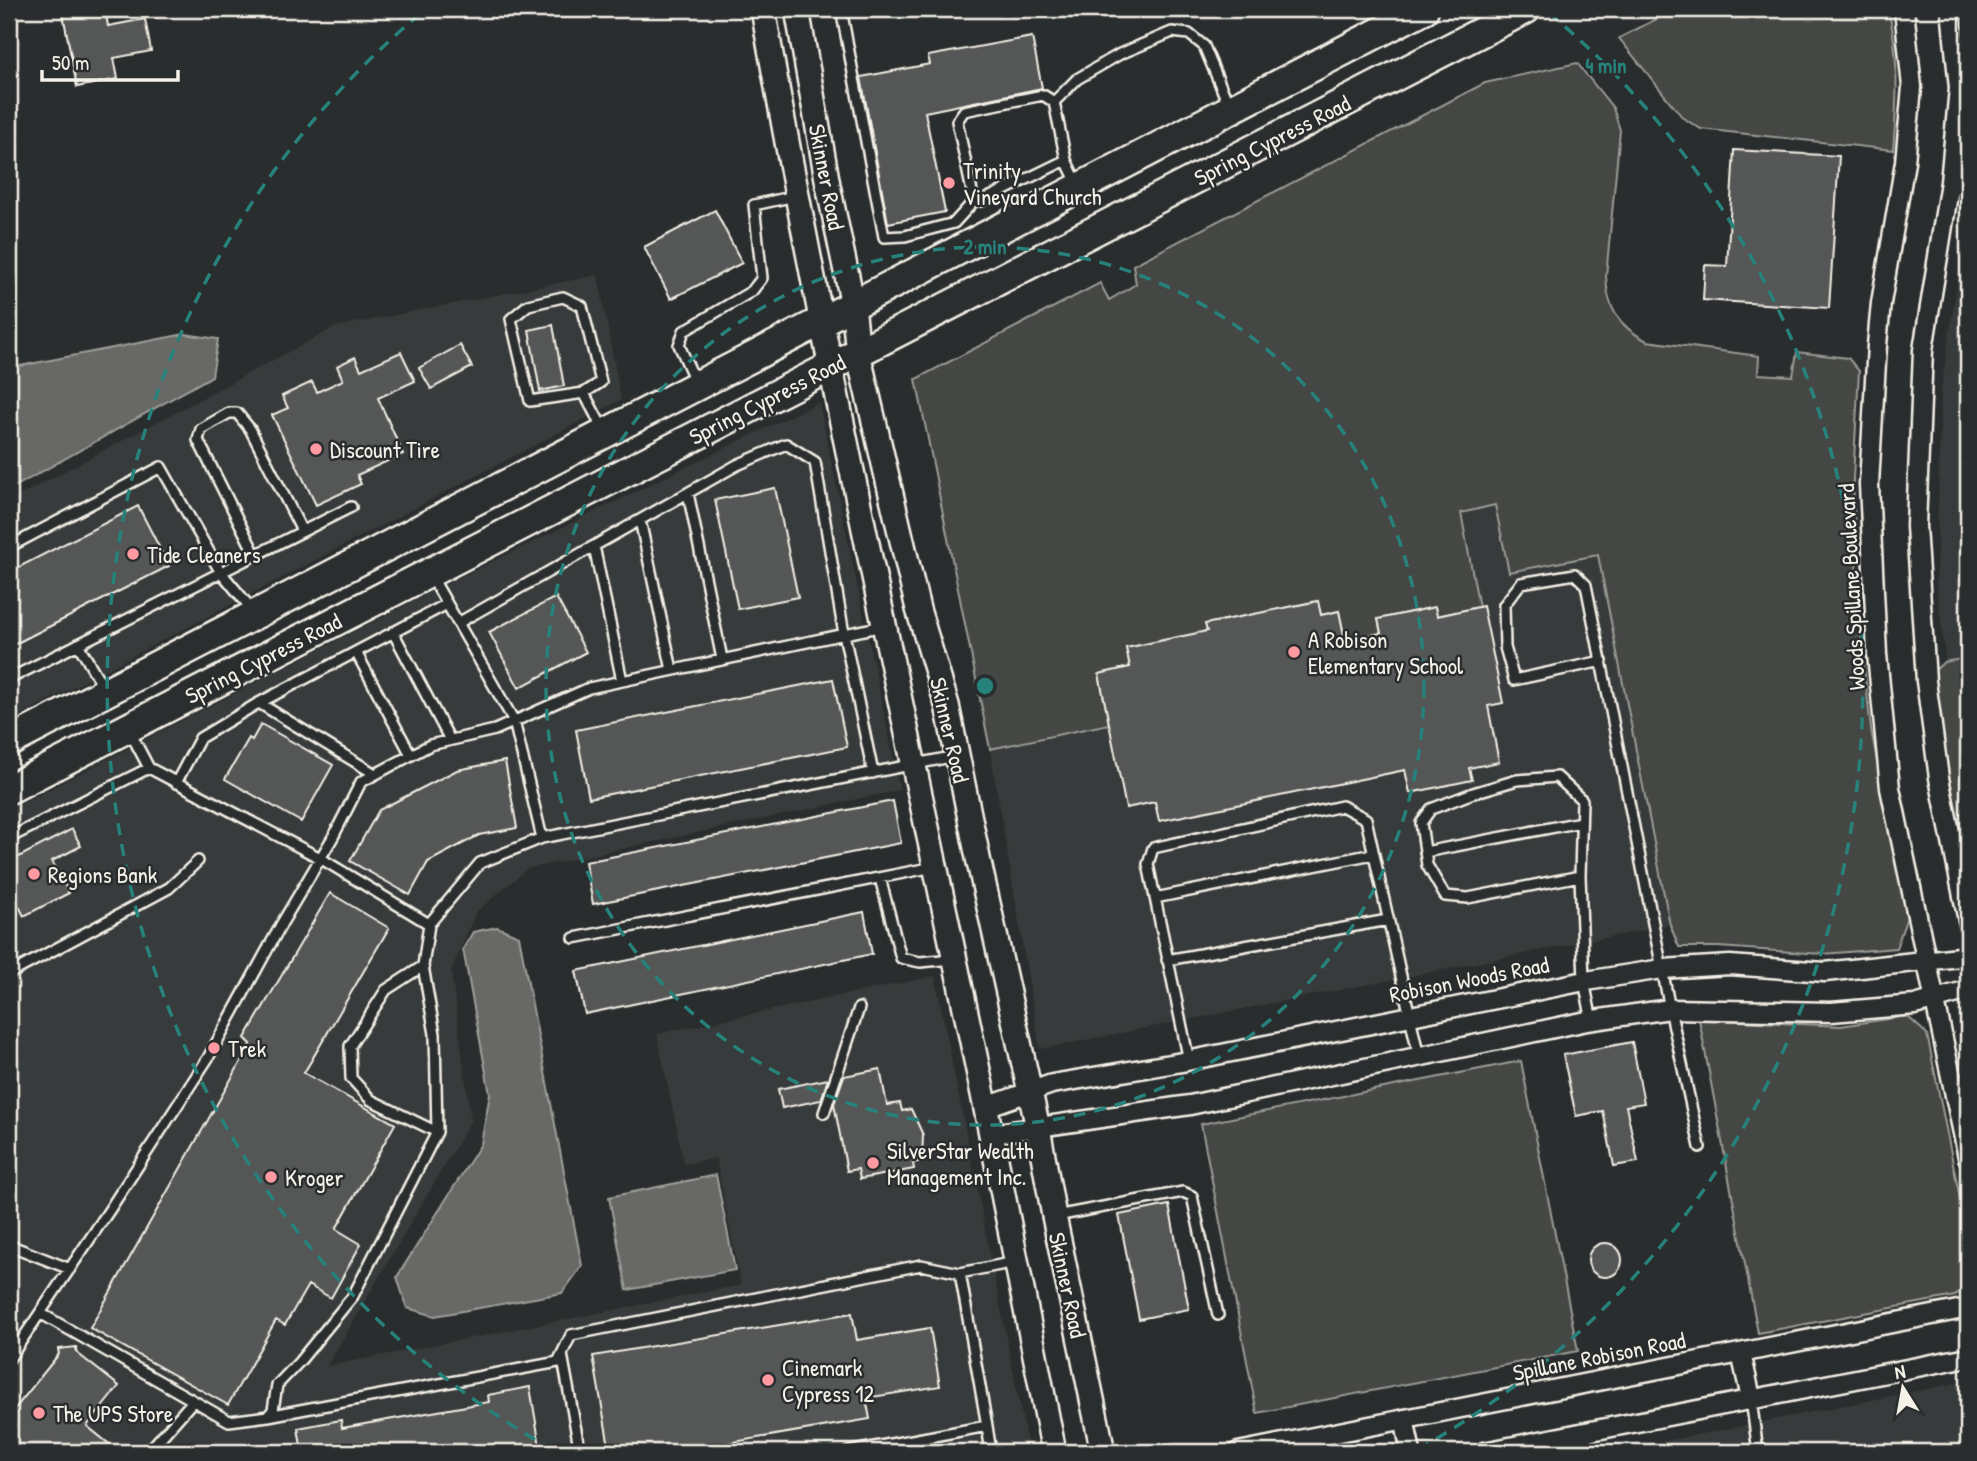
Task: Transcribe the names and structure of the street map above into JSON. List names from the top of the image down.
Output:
{
  "streets": {
    "main road": ["Spring Cypress Road"],
    "street": [
      "Skinner Road",
      "Woods Spillane Boulevard",
      "Robison Woods Road",
      "Spillane Robison Road"
    ]
  },
  "crossings": [
    ["Spring Cypress Road", "Skinner Road"],
    ["Skinner Road", "Robison Woods Road"],
    ["Woods Spillane Boulevard", "Robison Woods Road"]
  ],
  "places": [
    "Trinity Vineyard Church",
    "Discount Tire",
    "Tide Cleaners",
    "A Robison Elementary School",
    "Regions Bank",
    "Trek",
    "SilverStar Wealth Management Inc.",
    "Kroger",
    "Cinemark Cypress 12",
    "The UPS Store"
  ],
  "scale_bar": "50 m",
  "north": "top",
  "rings": ["4 min", "2 min"]
}
